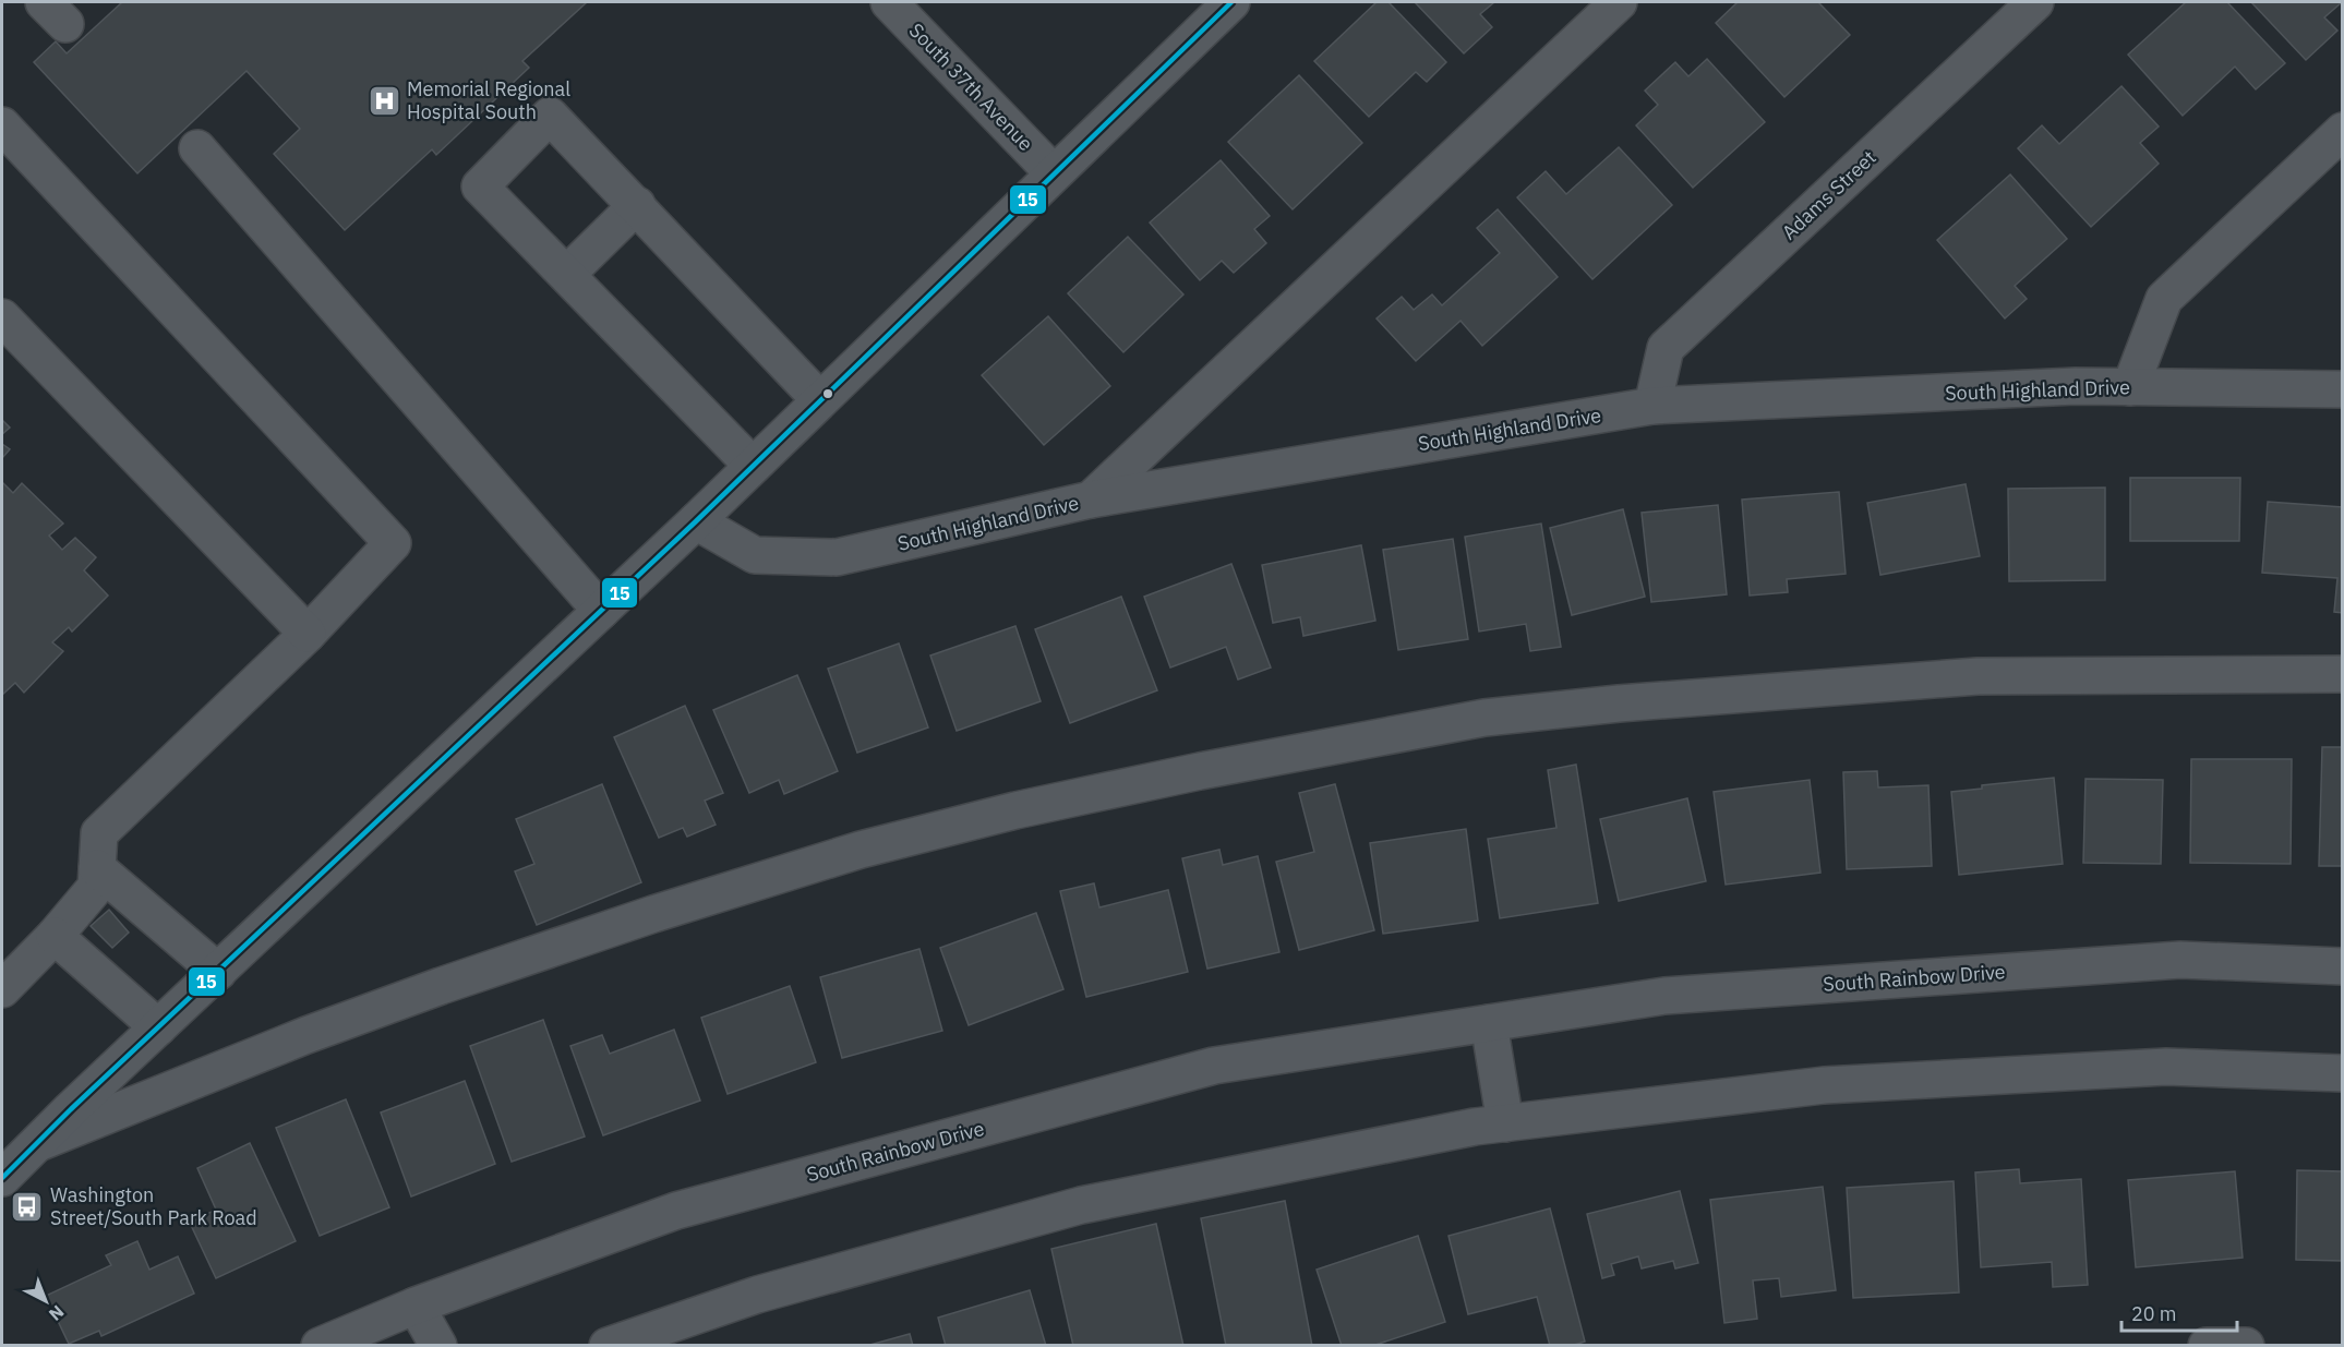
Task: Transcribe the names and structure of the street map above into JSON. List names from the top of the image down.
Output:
{
  "streets": {
    "street": [
      "South 37th Avenue",
      "Adams Street",
      "South Highland Drive",
      "South Rainbow Drive"
    ]
  },
  "crossings": [
    ["Adams Street", "South Highland Drive"]
  ],
  "places": {
    "hospital": ["Memorial Regional Hospital South"],
    "bus stop": ["Washington Street/South Park Road"]
  },
  "lines": ["transit line 15"],
  "scale_bar": "20 m",
  "north": "bottom right"
}
